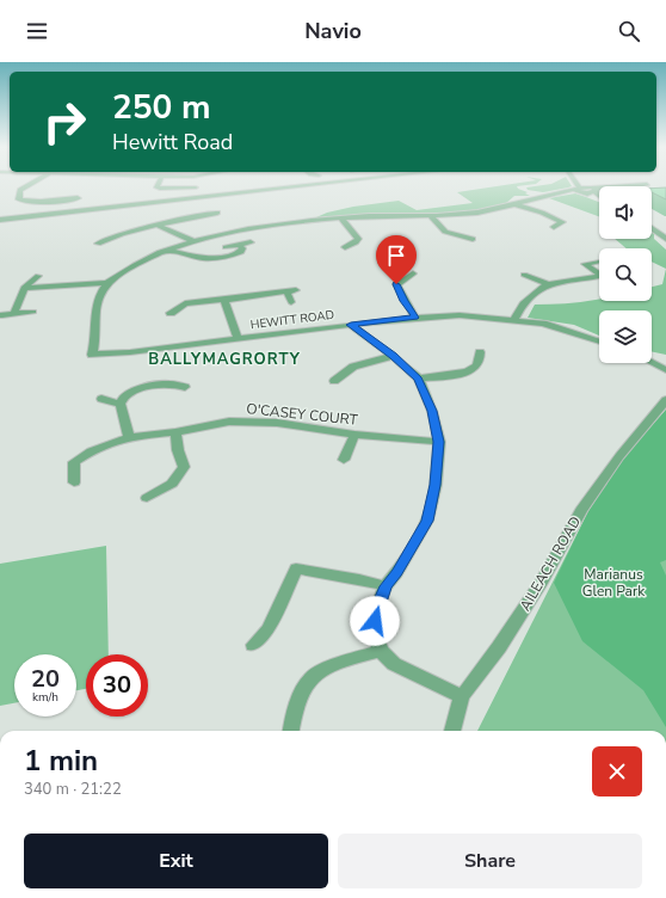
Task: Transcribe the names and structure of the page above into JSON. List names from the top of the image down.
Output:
{
  "streets": {
    "street": ["HEWITT ROAD", "O'CASEY COURT", "AILEACH ROAD"]
  },
  "districts": ["BALLYMAGRORTY"],
  "parks": ["Marianus Glen Park"],
  "page": {
    "header": "Navio",
    "turn": ["250 m", "Hewitt Road"],
    "speed": "20 km/h",
    "limit": "30",
    "heading": ["1 min", "340 m · 21:22"],
    "buttons": ["Exit", "Share"]
  }
}
